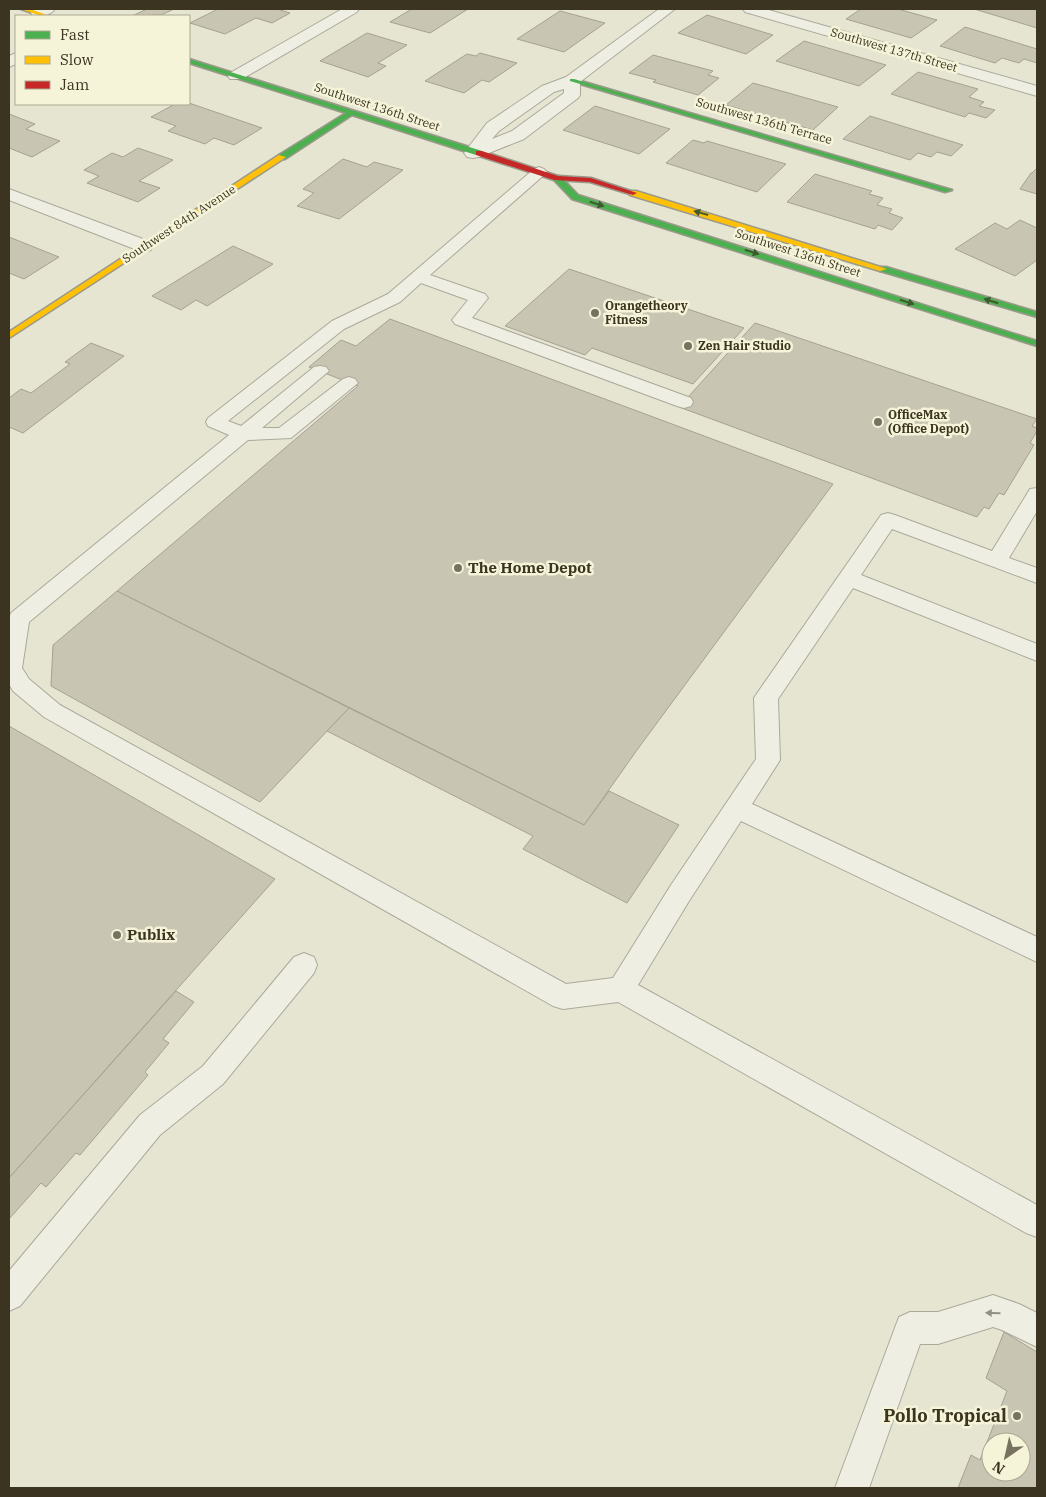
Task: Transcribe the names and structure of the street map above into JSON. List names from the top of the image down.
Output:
{
  "streets": {
    "street": [
      "Southwest 137th Street",
      "Southwest 136th Street",
      "Southwest 136th Terrace",
      "Southwest 84th Avenue"
    ]
  },
  "crossings": [
    ["Southwest 136th Street", "Southwest 84th Avenue"]
  ],
  "places": [
    "Orangetheory Fitness",
    "Zen Hair Studio",
    "OfficeMax (Office Depot)",
    "The Home Depot",
    "Publix",
    "Pollo Tropical"
  ],
  "legend": ["Fast", "Slow", "Jam"],
  "north": "bottom left"
}
